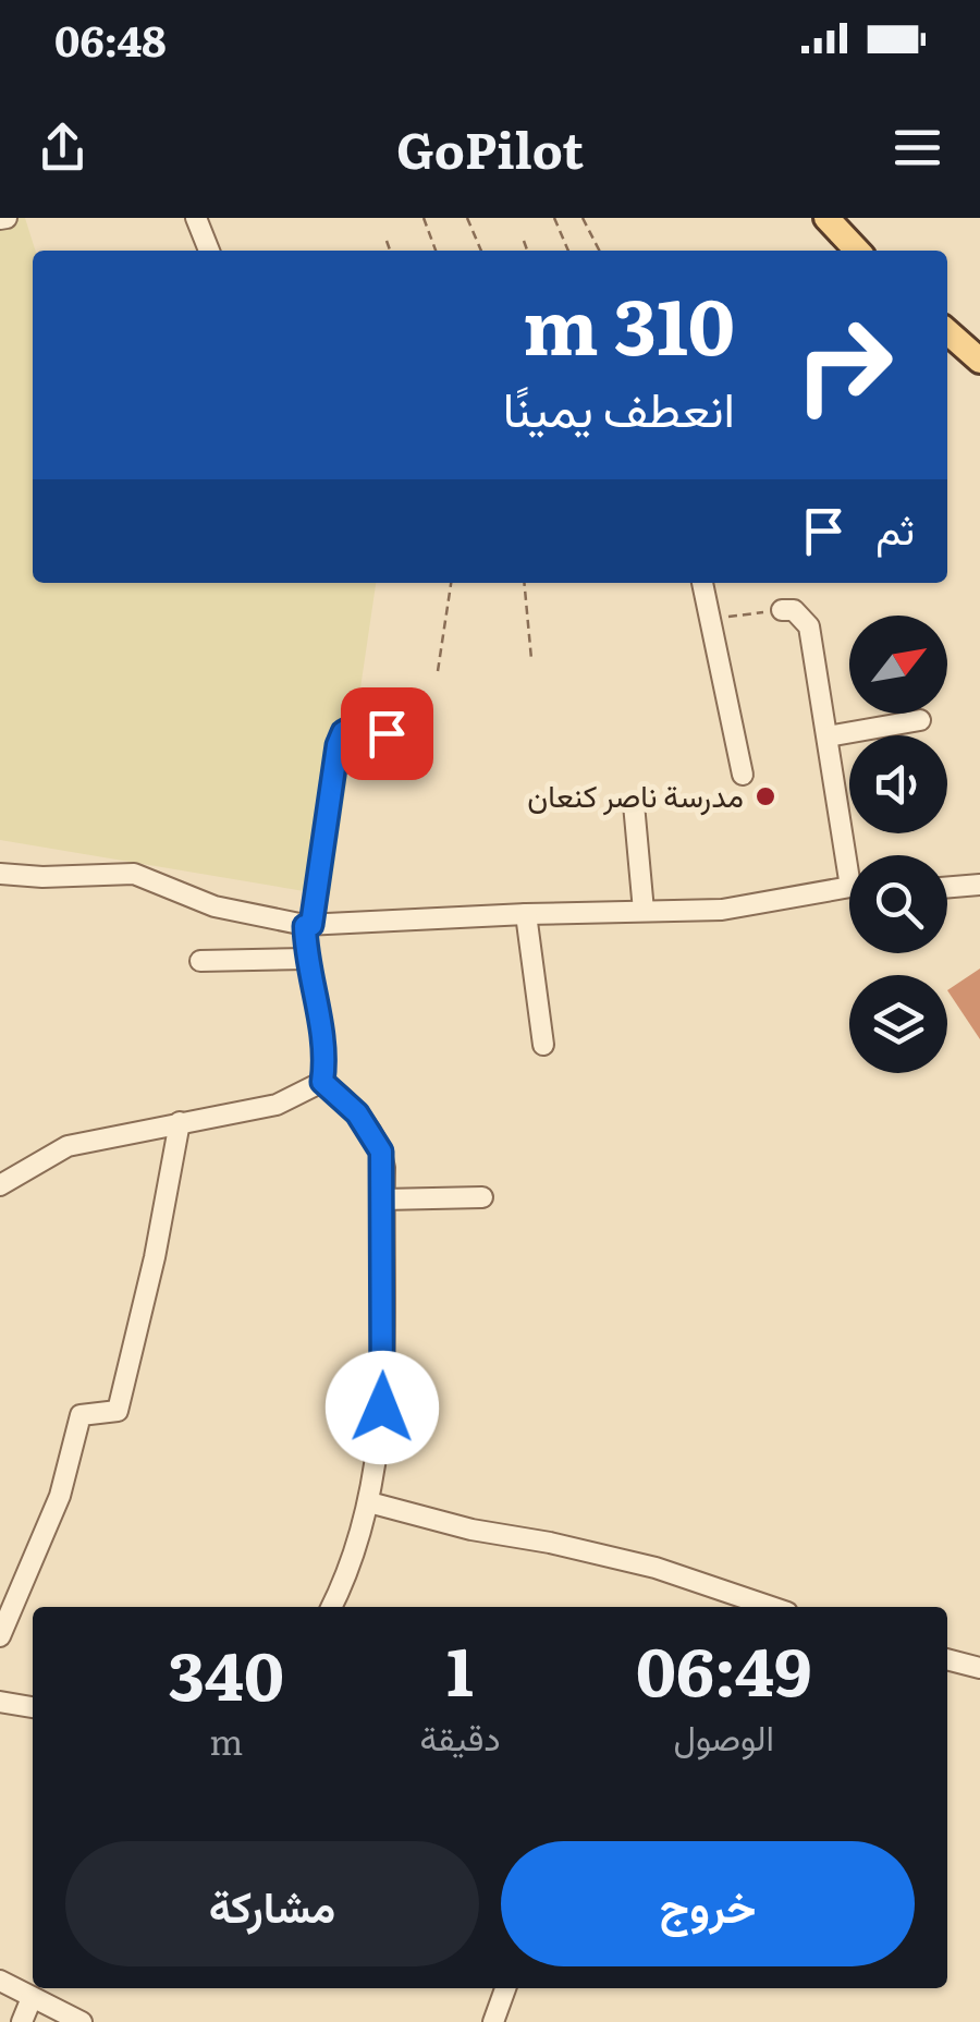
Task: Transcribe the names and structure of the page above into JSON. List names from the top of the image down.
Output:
{
  "places": ["مدرسة ناصر كنعان"],
  "north": "top right",
  "page": {
    "status": "06:48",
    "header": "GoPilot",
    "turn": ["310 m", "انعطف يمينًا"],
    "then": "ثم",
    "eta": [
      "06:49",
      "الوصول",
      "1",
      "دقيقة",
      "340",
      "m"
    ],
    "buttons": ["خروج", "مشاركة"]
  }
}
